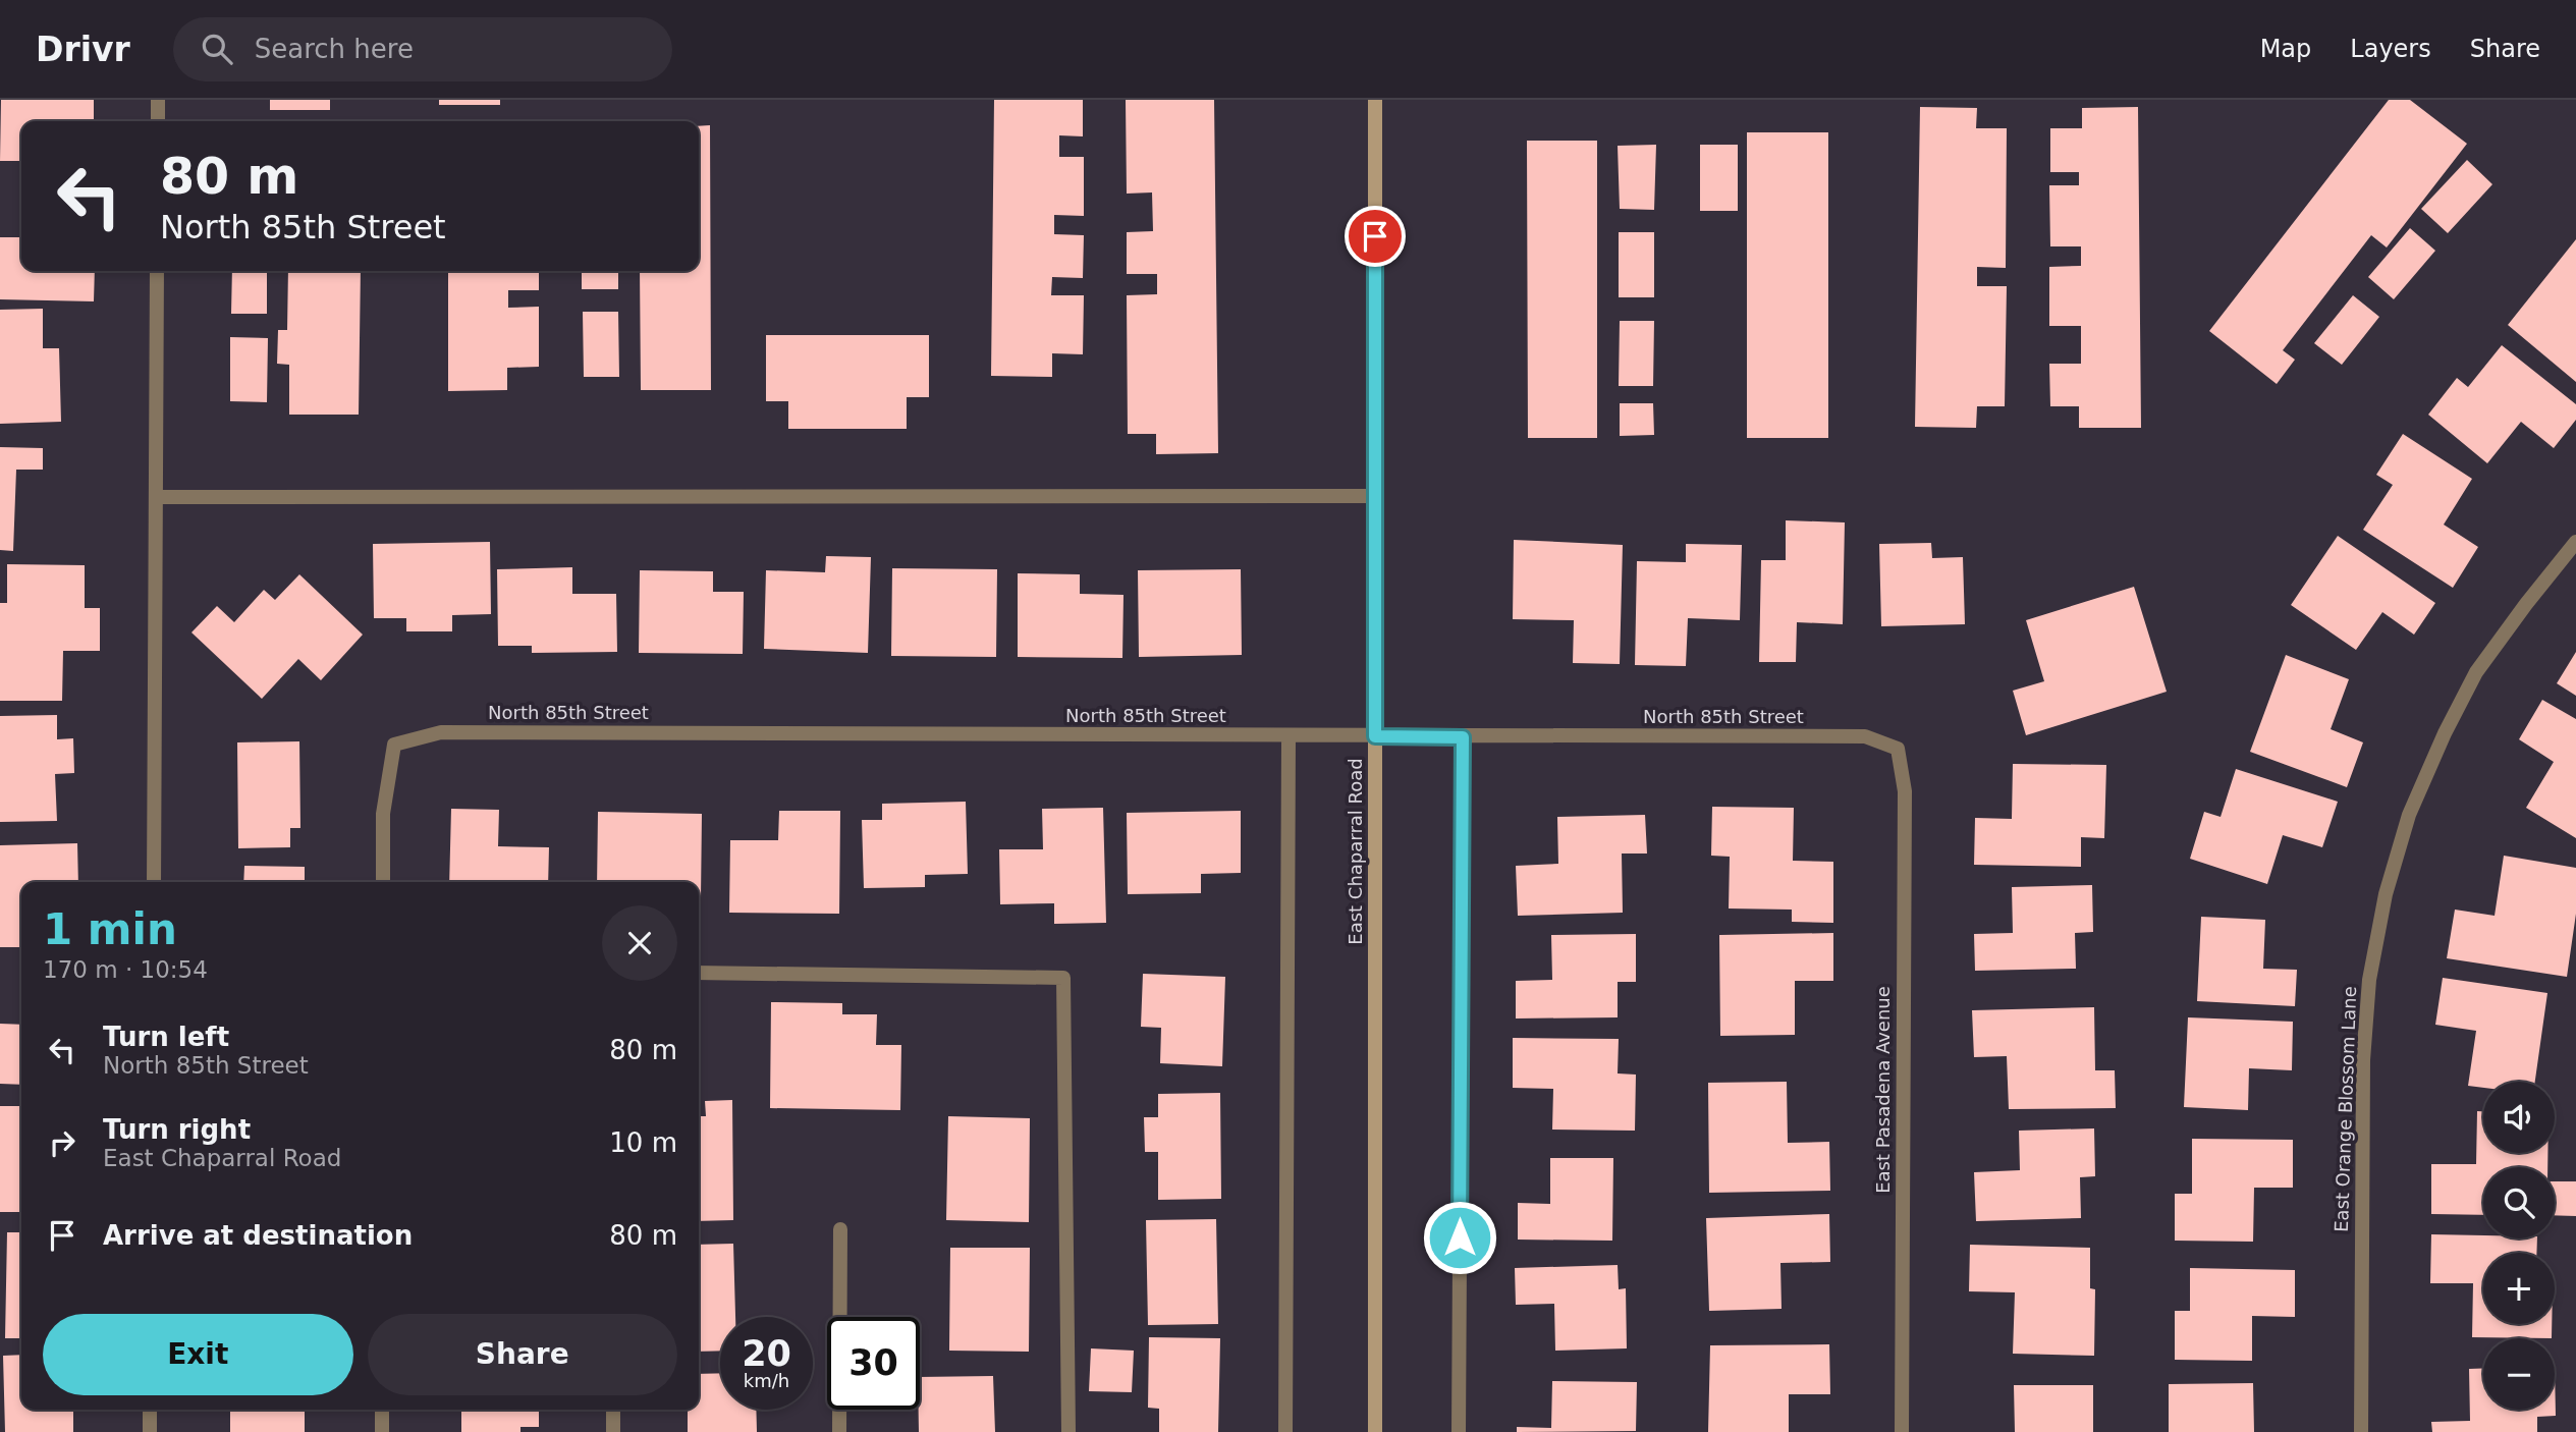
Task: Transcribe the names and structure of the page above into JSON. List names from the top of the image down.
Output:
{
  "streets": {
    "main road": ["East Chaparral Road"],
    "street": ["North 85th Street", "East Pasadena Avenue", "East Orange Blossom Lane"]
  },
  "crossings": [
    ["North 85th Street", "East Chaparral Road"],
    ["North 85th Street", "East Pasadena Avenue"]
  ],
  "page": {
    "header": "Drivr",
    "search": "Search here",
    "nav": ["Map", "Layers", "Share"],
    "turn": ["80 m", "North 85th Street"],
    "heading": ["1 min", "170 m · 10:54"],
    "list": [
      {
        "name": "Turn left",
        "note": "North 85th Street",
        "value": "80 m"
      },
      {
        "name": "Turn right",
        "note": "East Chaparral Road",
        "value": "10 m"
      },
      {
        "name": "Arrive at destination",
        "value": "80 m"
      }
    ],
    "map_buttons": ["+", "−"],
    "buttons": ["Exit", "Share"],
    "speed": "20 km/h",
    "limit": "30"
  }
}
